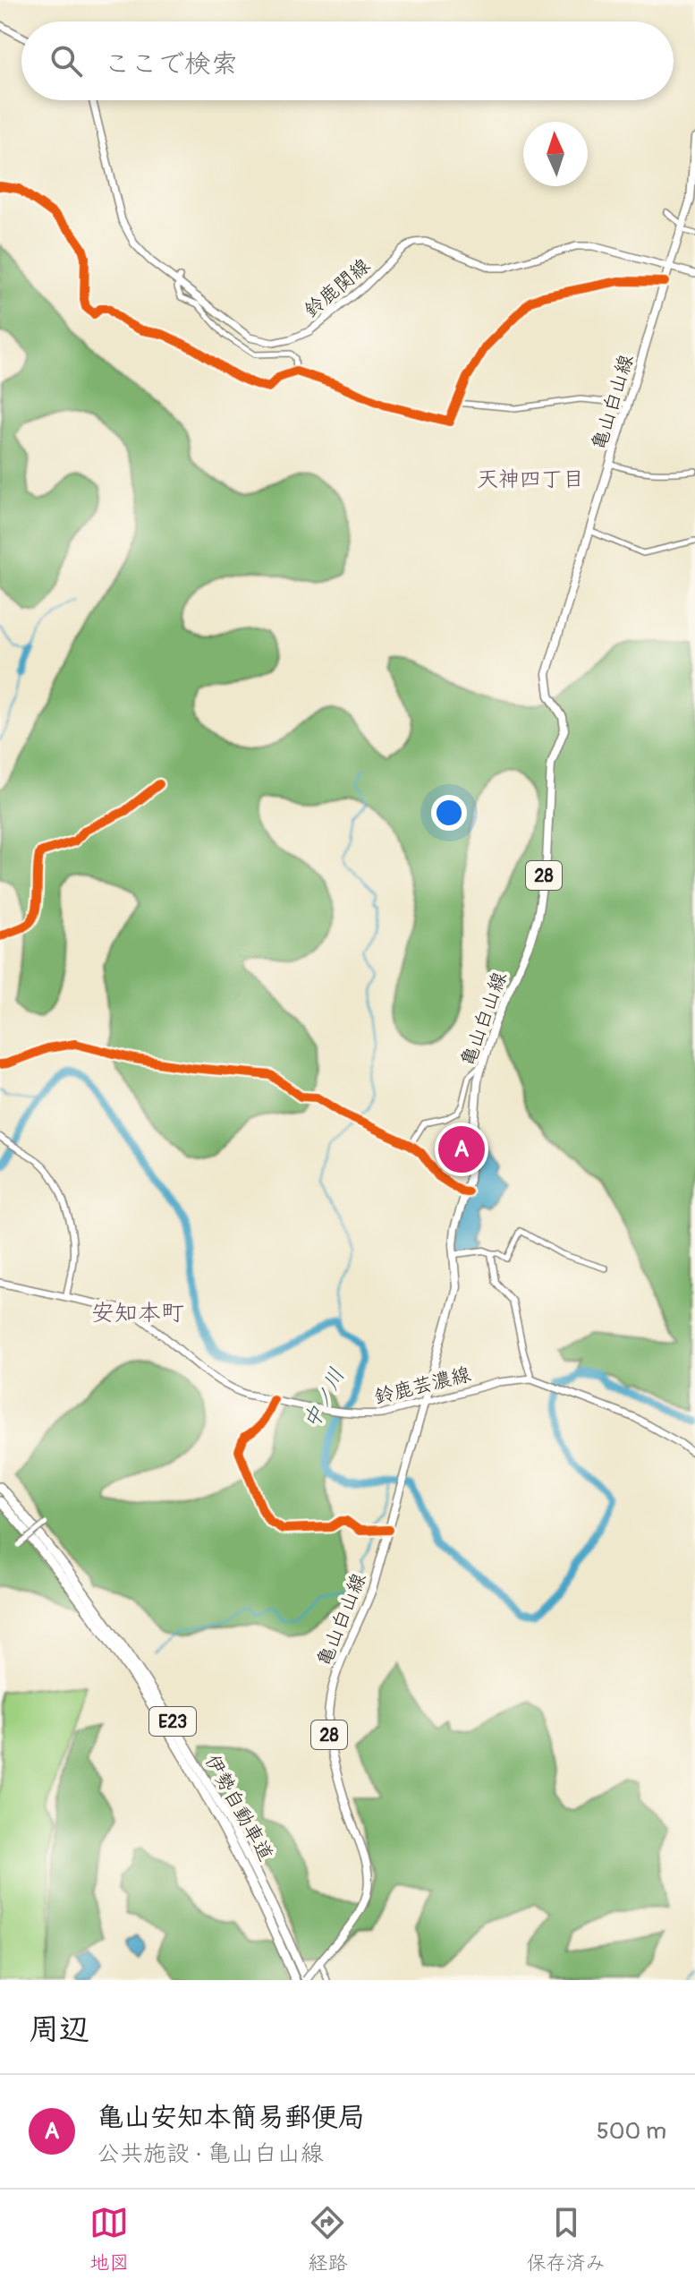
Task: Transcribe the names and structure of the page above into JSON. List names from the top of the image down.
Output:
{
  "streets": {
    "highway": ["E23", "伊勢自動車道"],
    "main road": [
      "鈴鹿関線",
      "亀山白山線",
      "28",
      "鈴鹿芸濃線"
    ]
  },
  "crossings": [
    ["鈴鹿関線", "亀山白山線"],
    ["亀山白山線", "鈴鹿芸濃線"],
    ["亀山白山線", "伊勢自動車道"]
  ],
  "districts": ["天神四丁目", "安知本町"],
  "water": ["中ノ川"],
  "north": "top",
  "page": {
    "search": "ここで検索",
    "pins": "A",
    "heading": "周辺",
    "list": [
      {
        "mark": "A",
        "name": "亀山安知本簡易郵便局",
        "note": "公共施設 · 亀山白山線",
        "value": "500 m"
      }
    ],
    "nav": ["地図", "経路", "保存済み"]
  }
}
